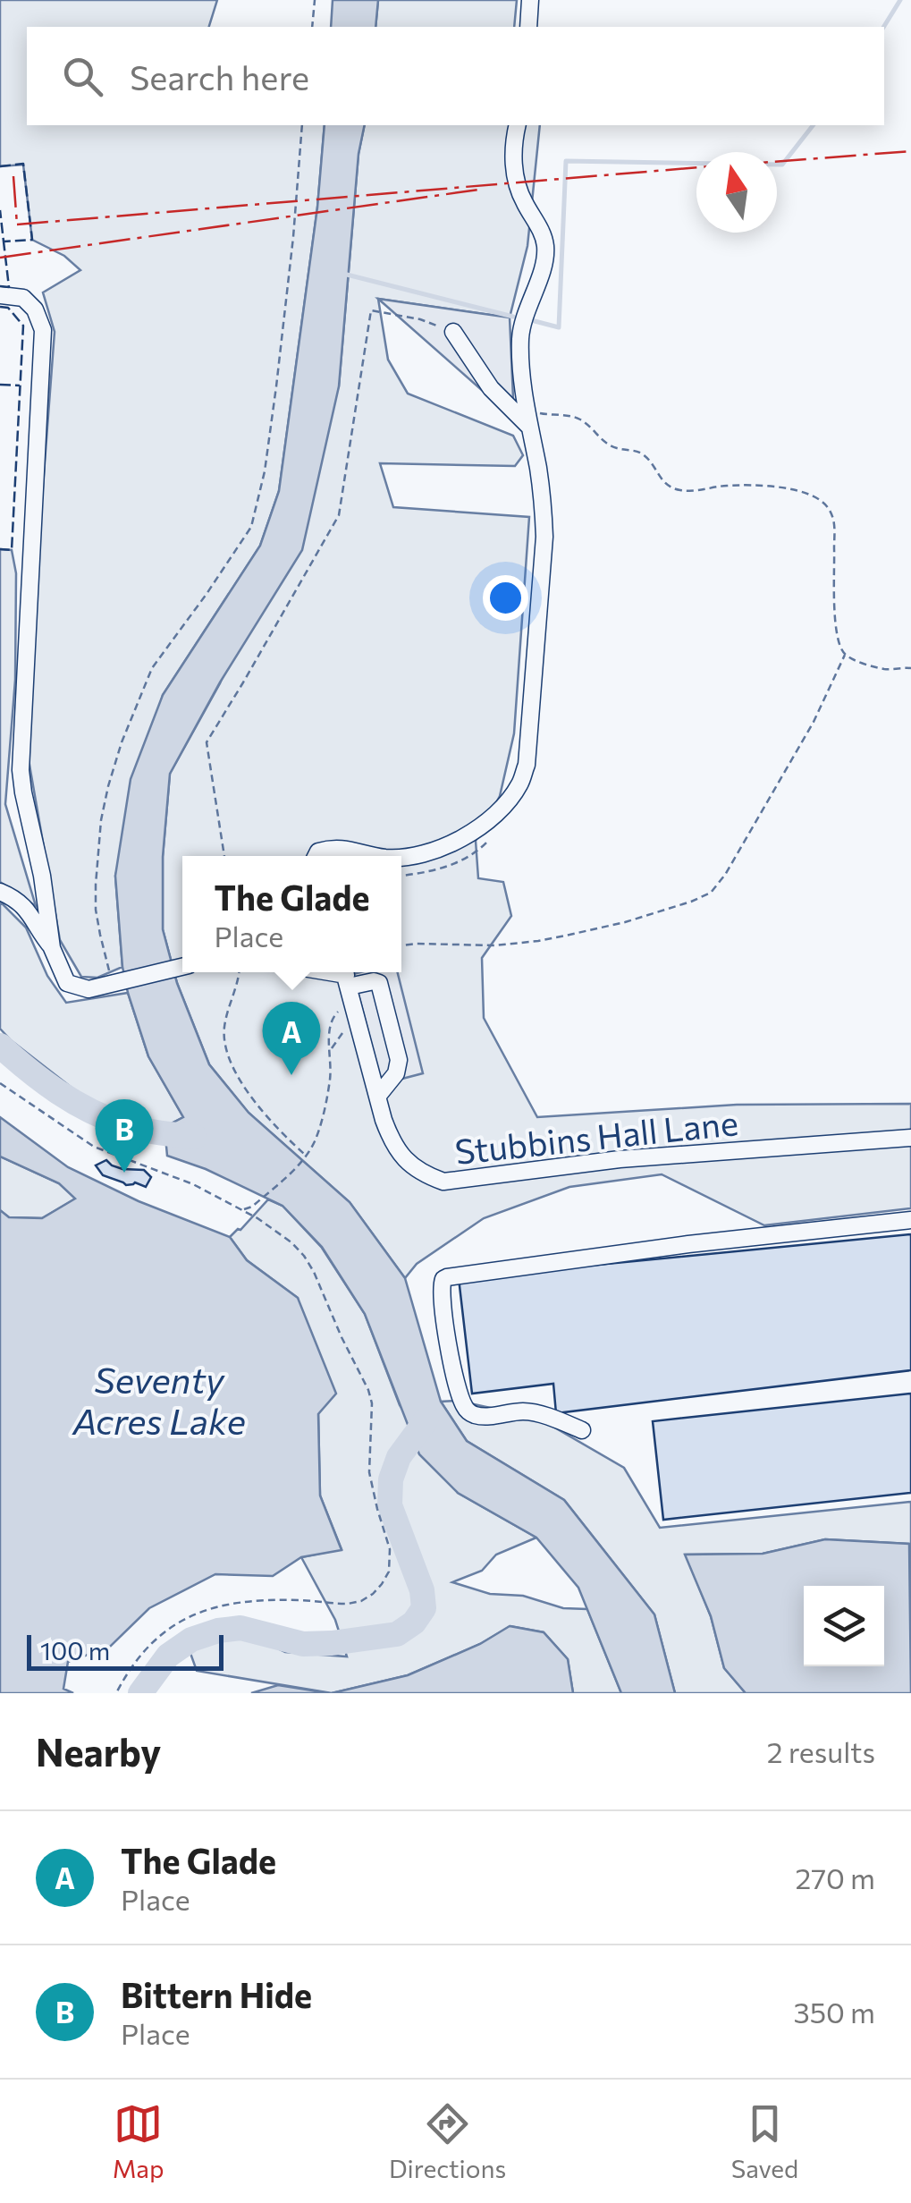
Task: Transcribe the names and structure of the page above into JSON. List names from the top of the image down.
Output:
{
  "streets": {
    "lane": ["Stubbins Hall Lane"]
  },
  "water": ["Seventy Acres Lake"],
  "scale_bar": "100 m",
  "north": "top",
  "page": {
    "search": "Search here",
    "popup": ["The Glade", "Place"],
    "pins": ["A", "B"],
    "scale": "100 m",
    "heading": ["Nearby", "2 results"],
    "list": [
      {
        "mark": "A",
        "name": "The Glade",
        "note": "Place",
        "value": "270 m"
      },
      {
        "mark": "B",
        "name": "Bittern Hide",
        "note": "Place",
        "value": "350 m"
      }
    ],
    "nav": ["Map", "Directions", "Saved"]
  }
}
